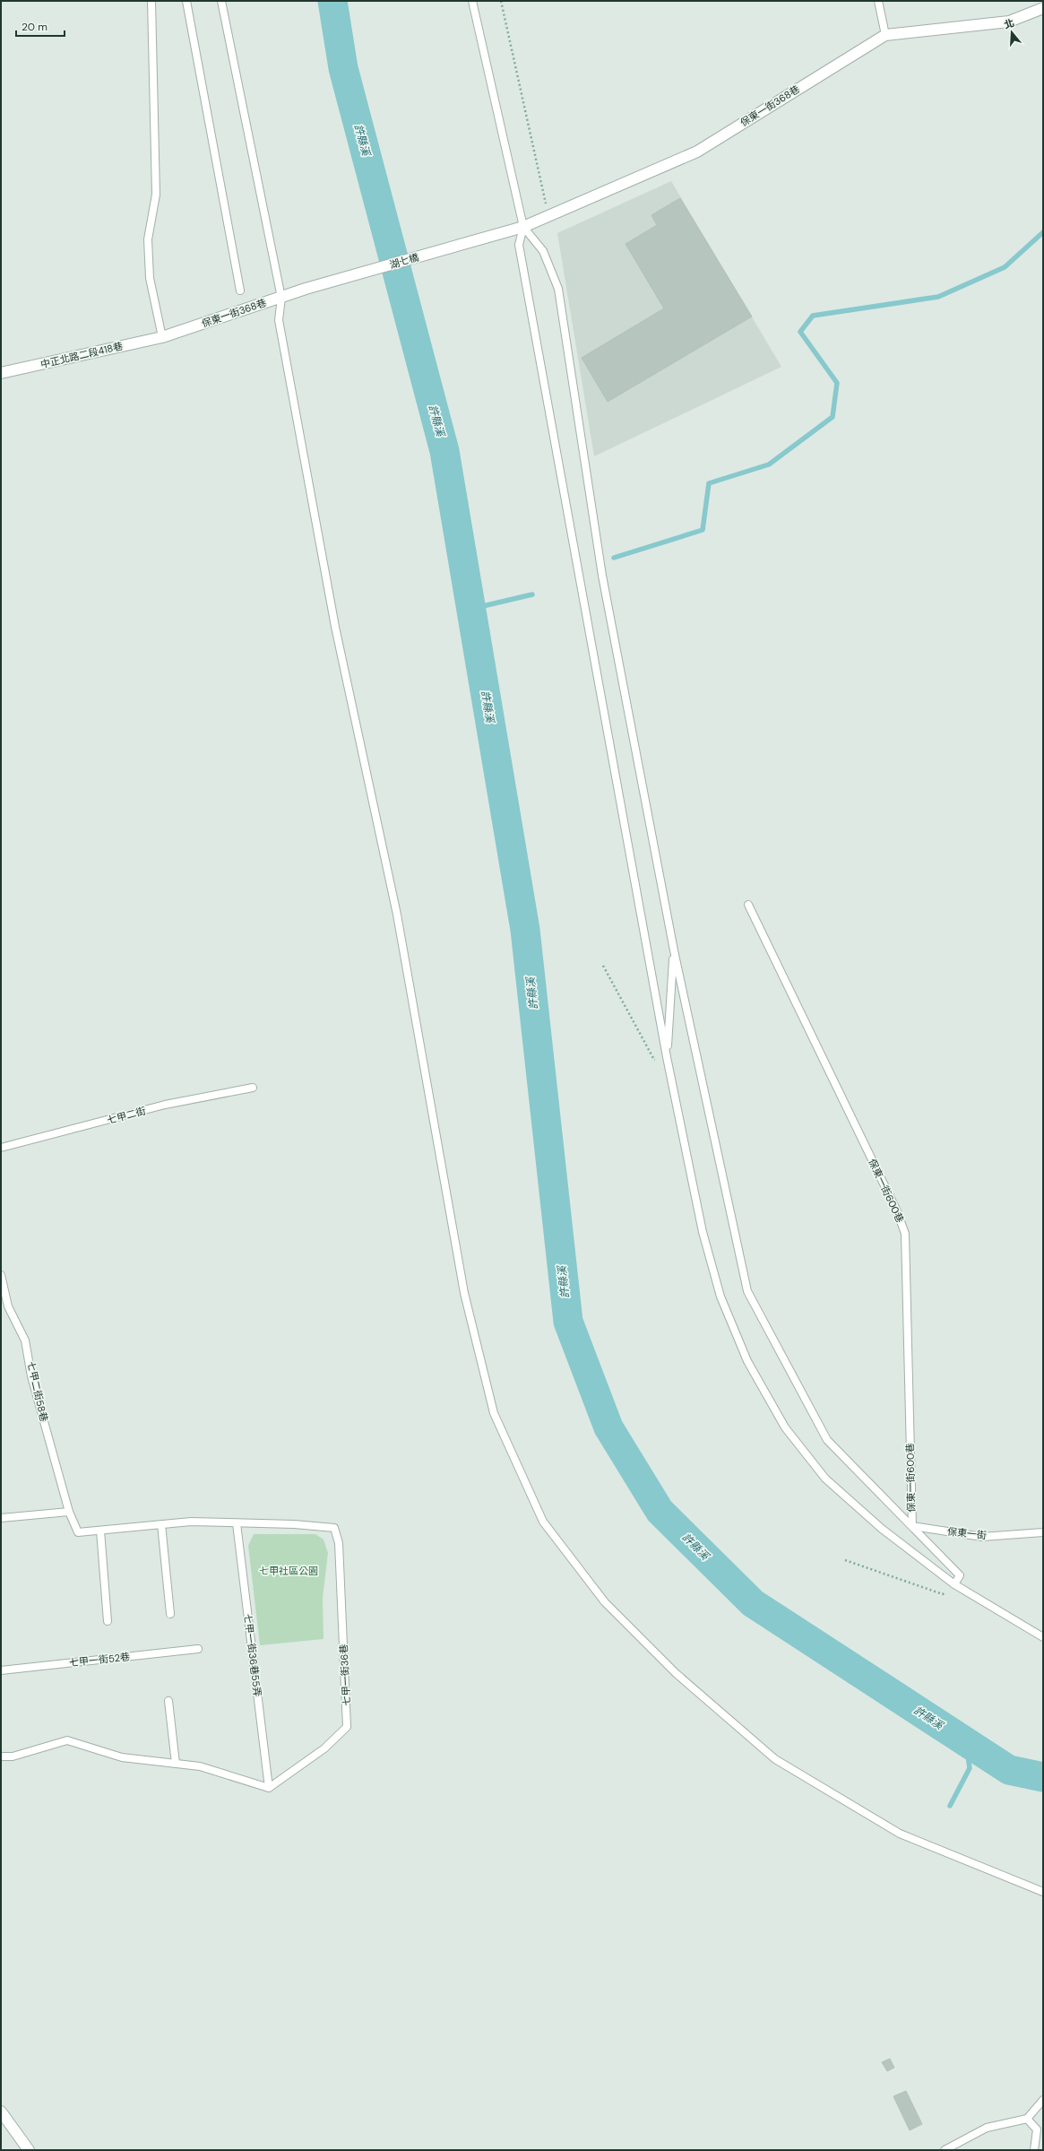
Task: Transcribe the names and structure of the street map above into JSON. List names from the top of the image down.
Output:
{
  "streets": {
    "street": ["保東一街368巷", "湖七橋", "中正北路二段418巷"],
    "lane": [
      "七甲二街",
      "保東一街600巷",
      "七甲二街58巷",
      "保東一街",
      "七甲一街36巷55弄",
      "七甲一街52巷",
      "七甲一街36巷"
    ]
  },
  "crossings": [
    ["保東一街368巷", "湖七橋"],
    ["保東一街368巷", "中正北路二段418巷"],
    ["保東一街600巷", "保東一街"],
    ["七甲二街58巷", "七甲一街36巷"],
    ["七甲一街36巷55弄", "七甲一街36巷"]
  ],
  "water": ["許縣溪"],
  "parks": ["七甲社區公園"],
  "scale_bar": "20 m",
  "north": "top"
}
